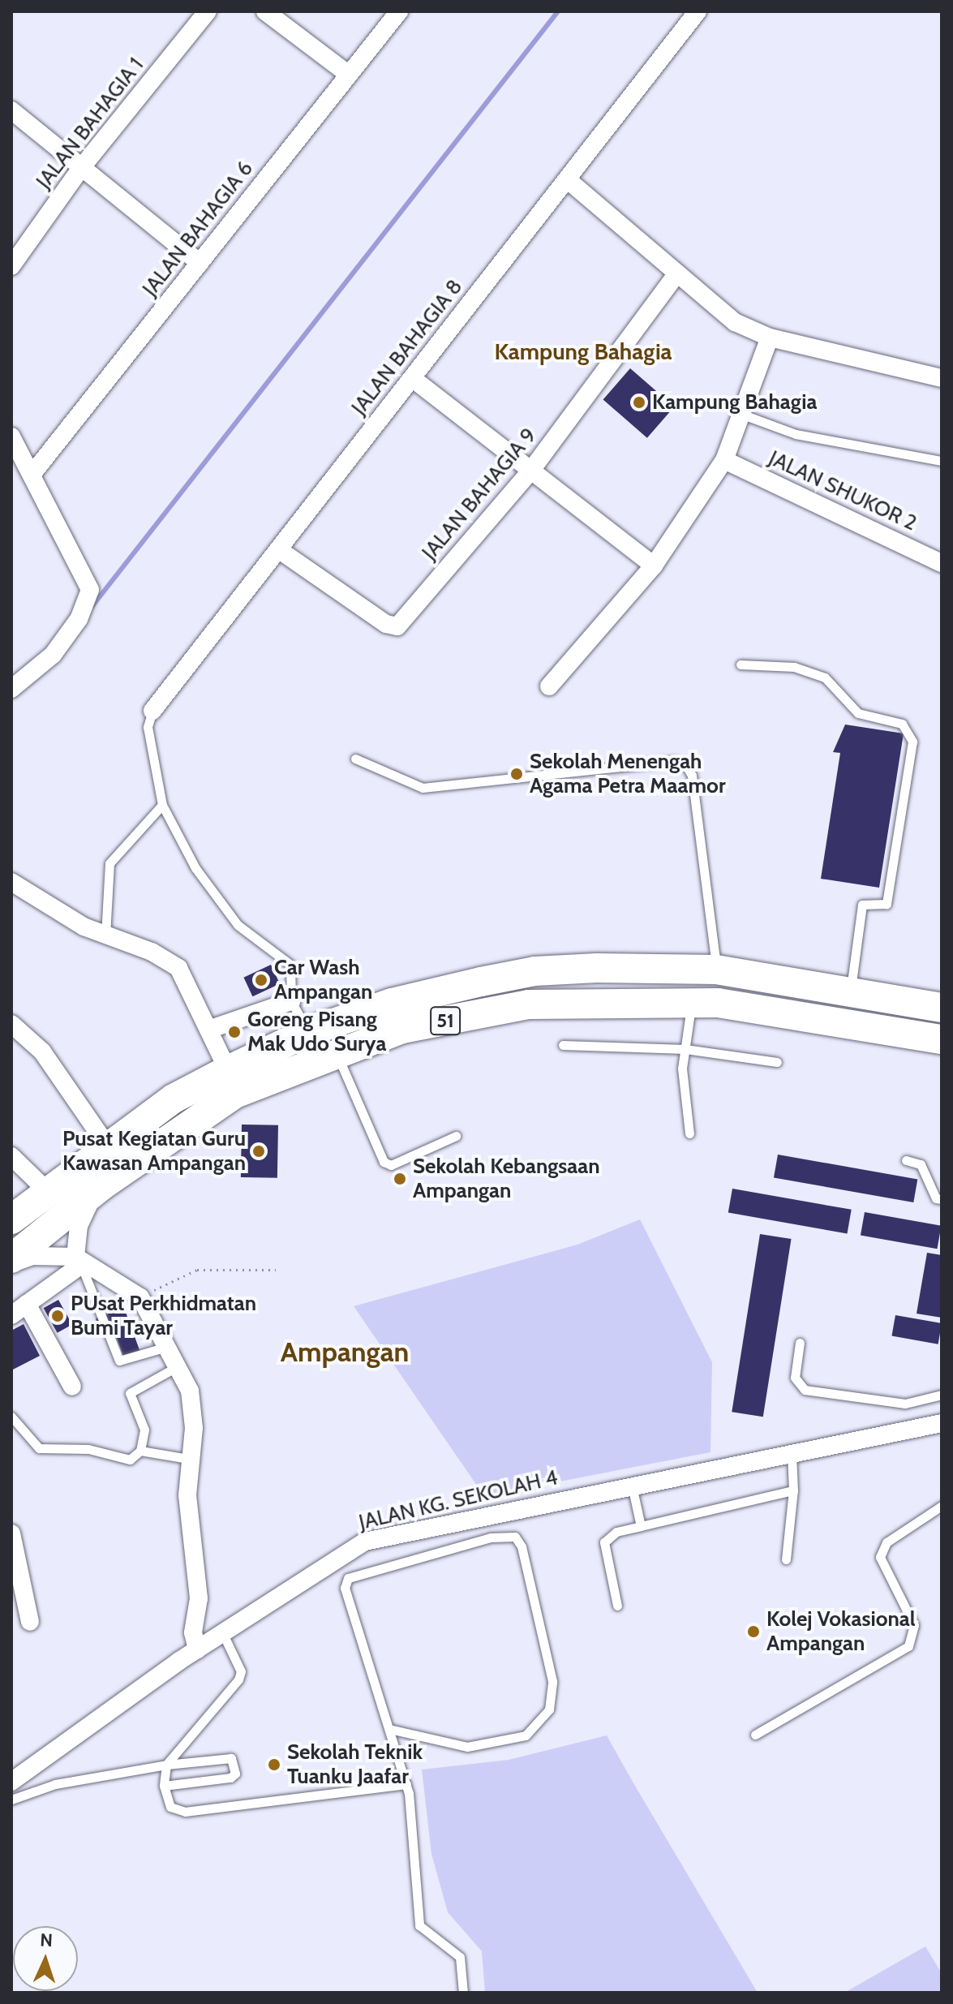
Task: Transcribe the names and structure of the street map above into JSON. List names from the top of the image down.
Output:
{
  "streets": {
    "highway": ["51"],
    "street": [
      "JALAN BAHAGIA 1",
      "JALAN BAHAGIA 6",
      "JALAN BAHAGIA 8",
      "JALAN SHUKOR 2",
      "JALAN BAHAGIA 9",
      "JALAN KG. SEKOLAH 4"
    ]
  },
  "crossings": [
    ["JALAN BAHAGIA 8", "JALAN BAHAGIA 9"]
  ],
  "districts": ["Kampung Bahagia", "Ampangan"],
  "places": [
    "Kampung Bahagia",
    "Sekolah Menengah Agama Petra Maamor",
    "Car Wash Ampangan",
    "Goreng Pisang Mak Udo Surya",
    "Pusat Kegiatan Guru Kawasan Ampangan",
    "Sekolah Kebangsaan Ampangan",
    "PUsat Perkhidmatan Bumi Tayar",
    "Kolej Vokasional Ampangan",
    "Sekolah Teknik Tuanku Jaafar"
  ],
  "north": "top"
}
